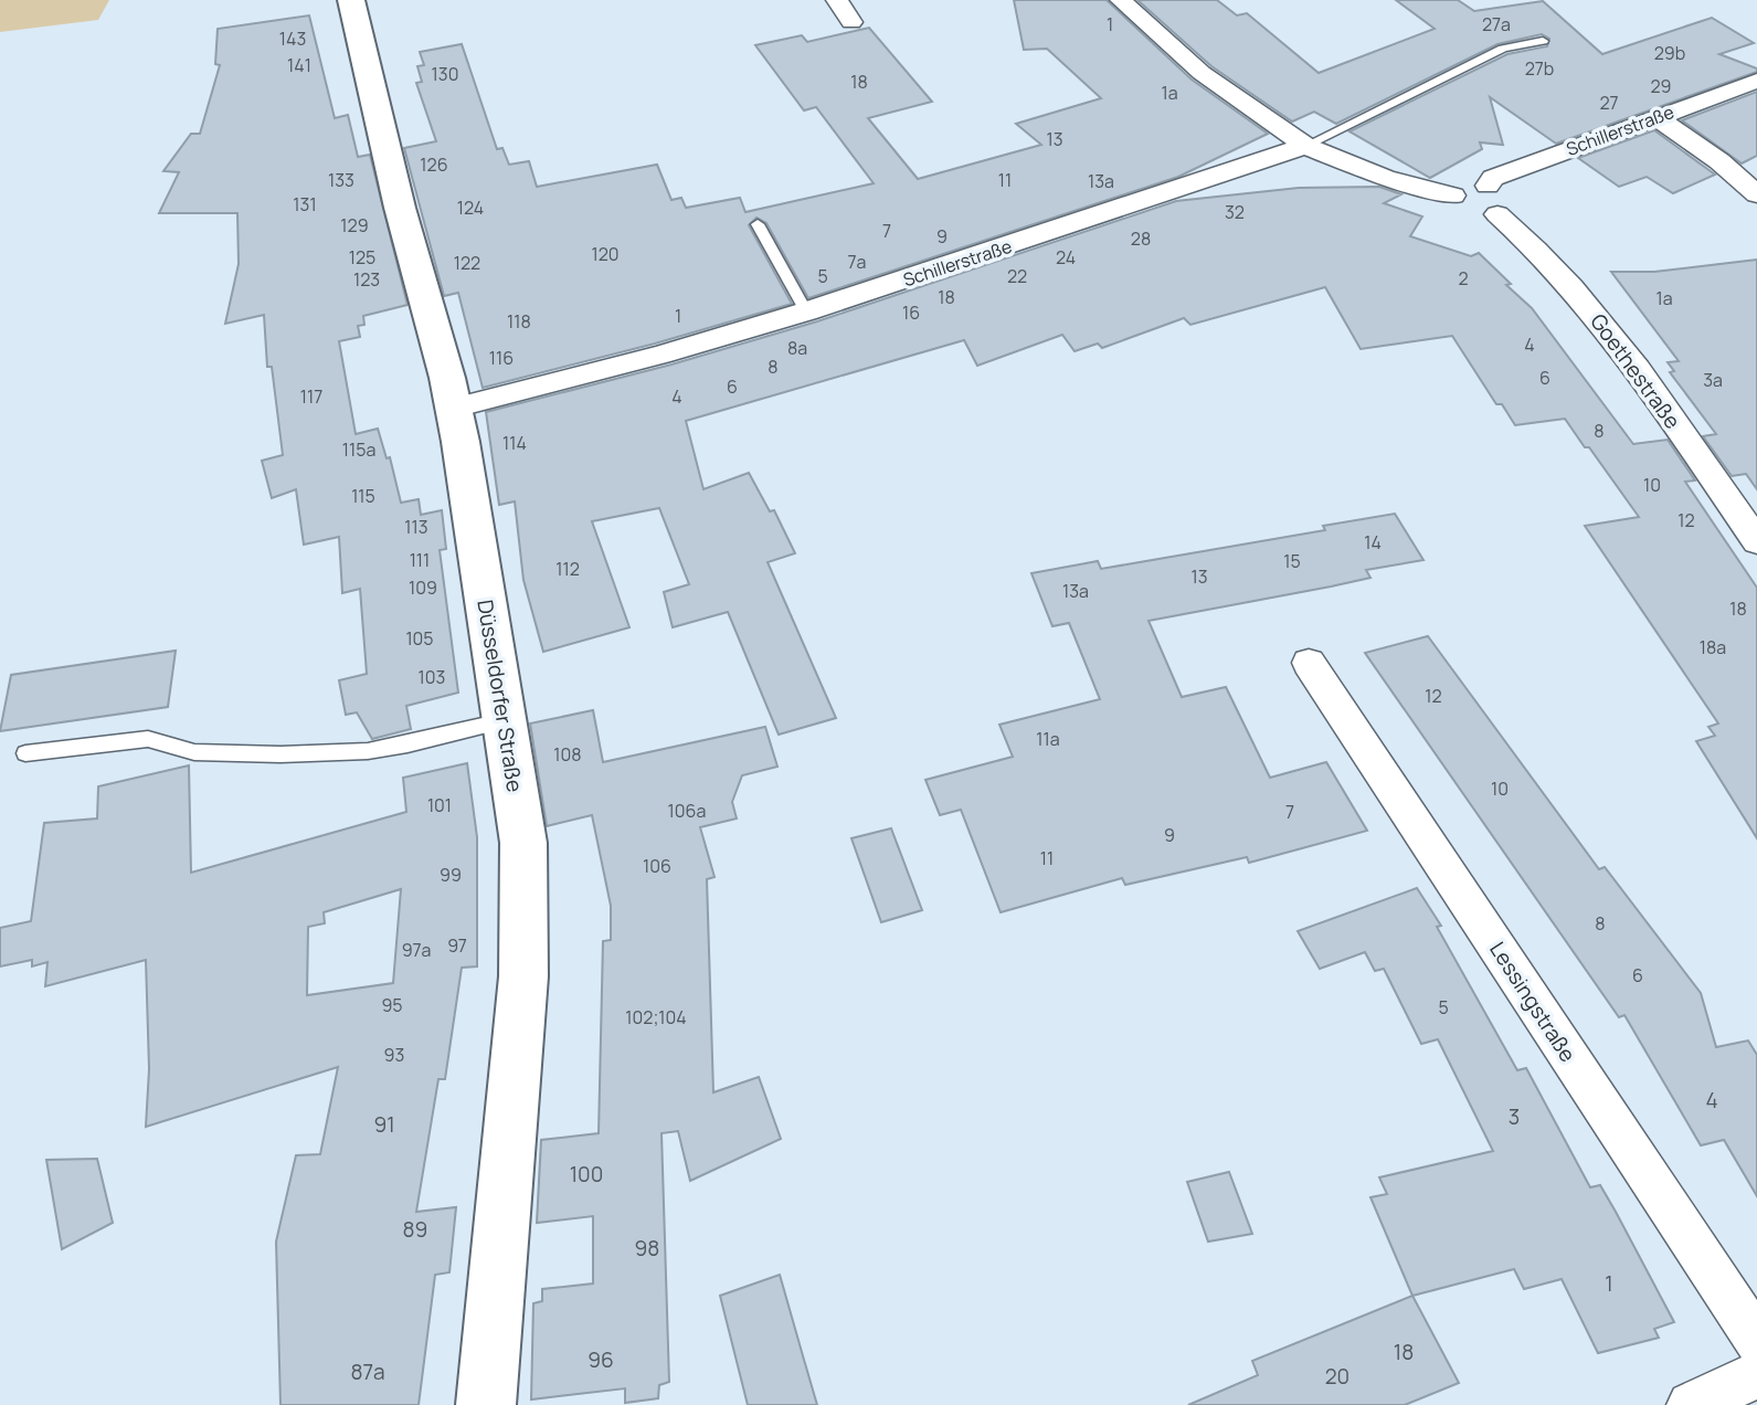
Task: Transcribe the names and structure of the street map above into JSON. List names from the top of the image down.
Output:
{
  "streets": {
    "street": [
      "Schillerstraße",
      "Goethestraße",
      "Düsseldorfer Straße",
      "Lessingstraße"
    ]
  },
  "crossings": [
    ["Schillerstraße", "Düsseldorfer Straße"]
  ],
  "house_numbers": [
    "1",
    "27a",
    "143",
    "29b",
    "141",
    "27b",
    "130",
    "18",
    "29",
    "1a",
    "27",
    "13",
    "126",
    "133",
    "11",
    "13a",
    "131",
    "124",
    "32",
    "129",
    "7",
    "9",
    "28",
    "120",
    "125",
    "24",
    "7a",
    "122",
    "5",
    "22",
    "2",
    "123",
    "18",
    "1a",
    "16",
    "1",
    "118",
    "4",
    "8a",
    "116",
    "8",
    "6",
    "3a",
    "6",
    "117",
    "4",
    "8",
    "114",
    "115a",
    "10",
    "115",
    "12",
    "113",
    "14",
    "111",
    "15",
    "112",
    "13",
    "109",
    "13a",
    "18",
    "105",
    "18a",
    "103",
    "12",
    "11a",
    "108",
    "10",
    "101",
    "106a",
    "7",
    "9",
    "11",
    "106",
    "99",
    "8",
    "97",
    "97a",
    "6",
    "95",
    "5",
    "102;104",
    "93",
    "4",
    "3",
    "91",
    "100",
    "89",
    "98",
    "1",
    "18",
    "96",
    "87a",
    "20"
  ]
}
